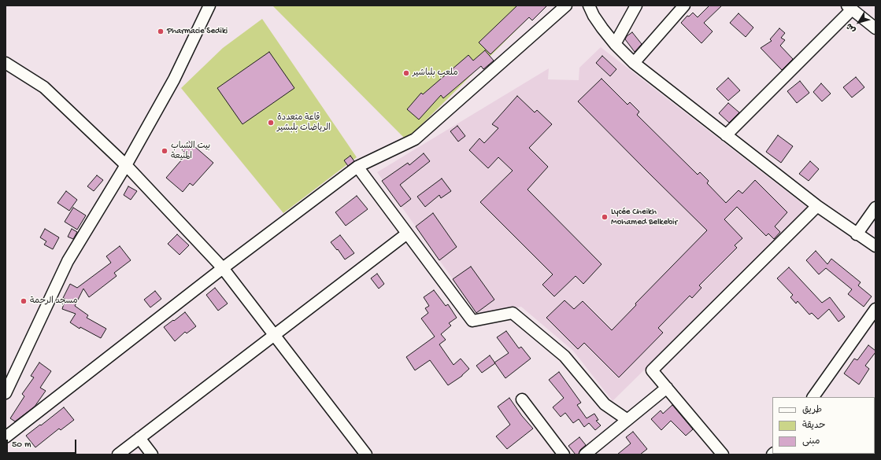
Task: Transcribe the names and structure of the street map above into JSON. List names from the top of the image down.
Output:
{
  "places": [
    "Pharmacie Sediki",
    "ملعب بلباشير",
    "قاعة متعددة الرياضات بلبشير",
    "بيت الشباب المنيعة",
    "Lycée Cheikh Mohamed Belkebir",
    "مسجد الرحمة"
  ],
  "legend": ["طريق", "حديقة", "مبنى"],
  "scale_bar": "50 m",
  "north": "bottom left"
}
